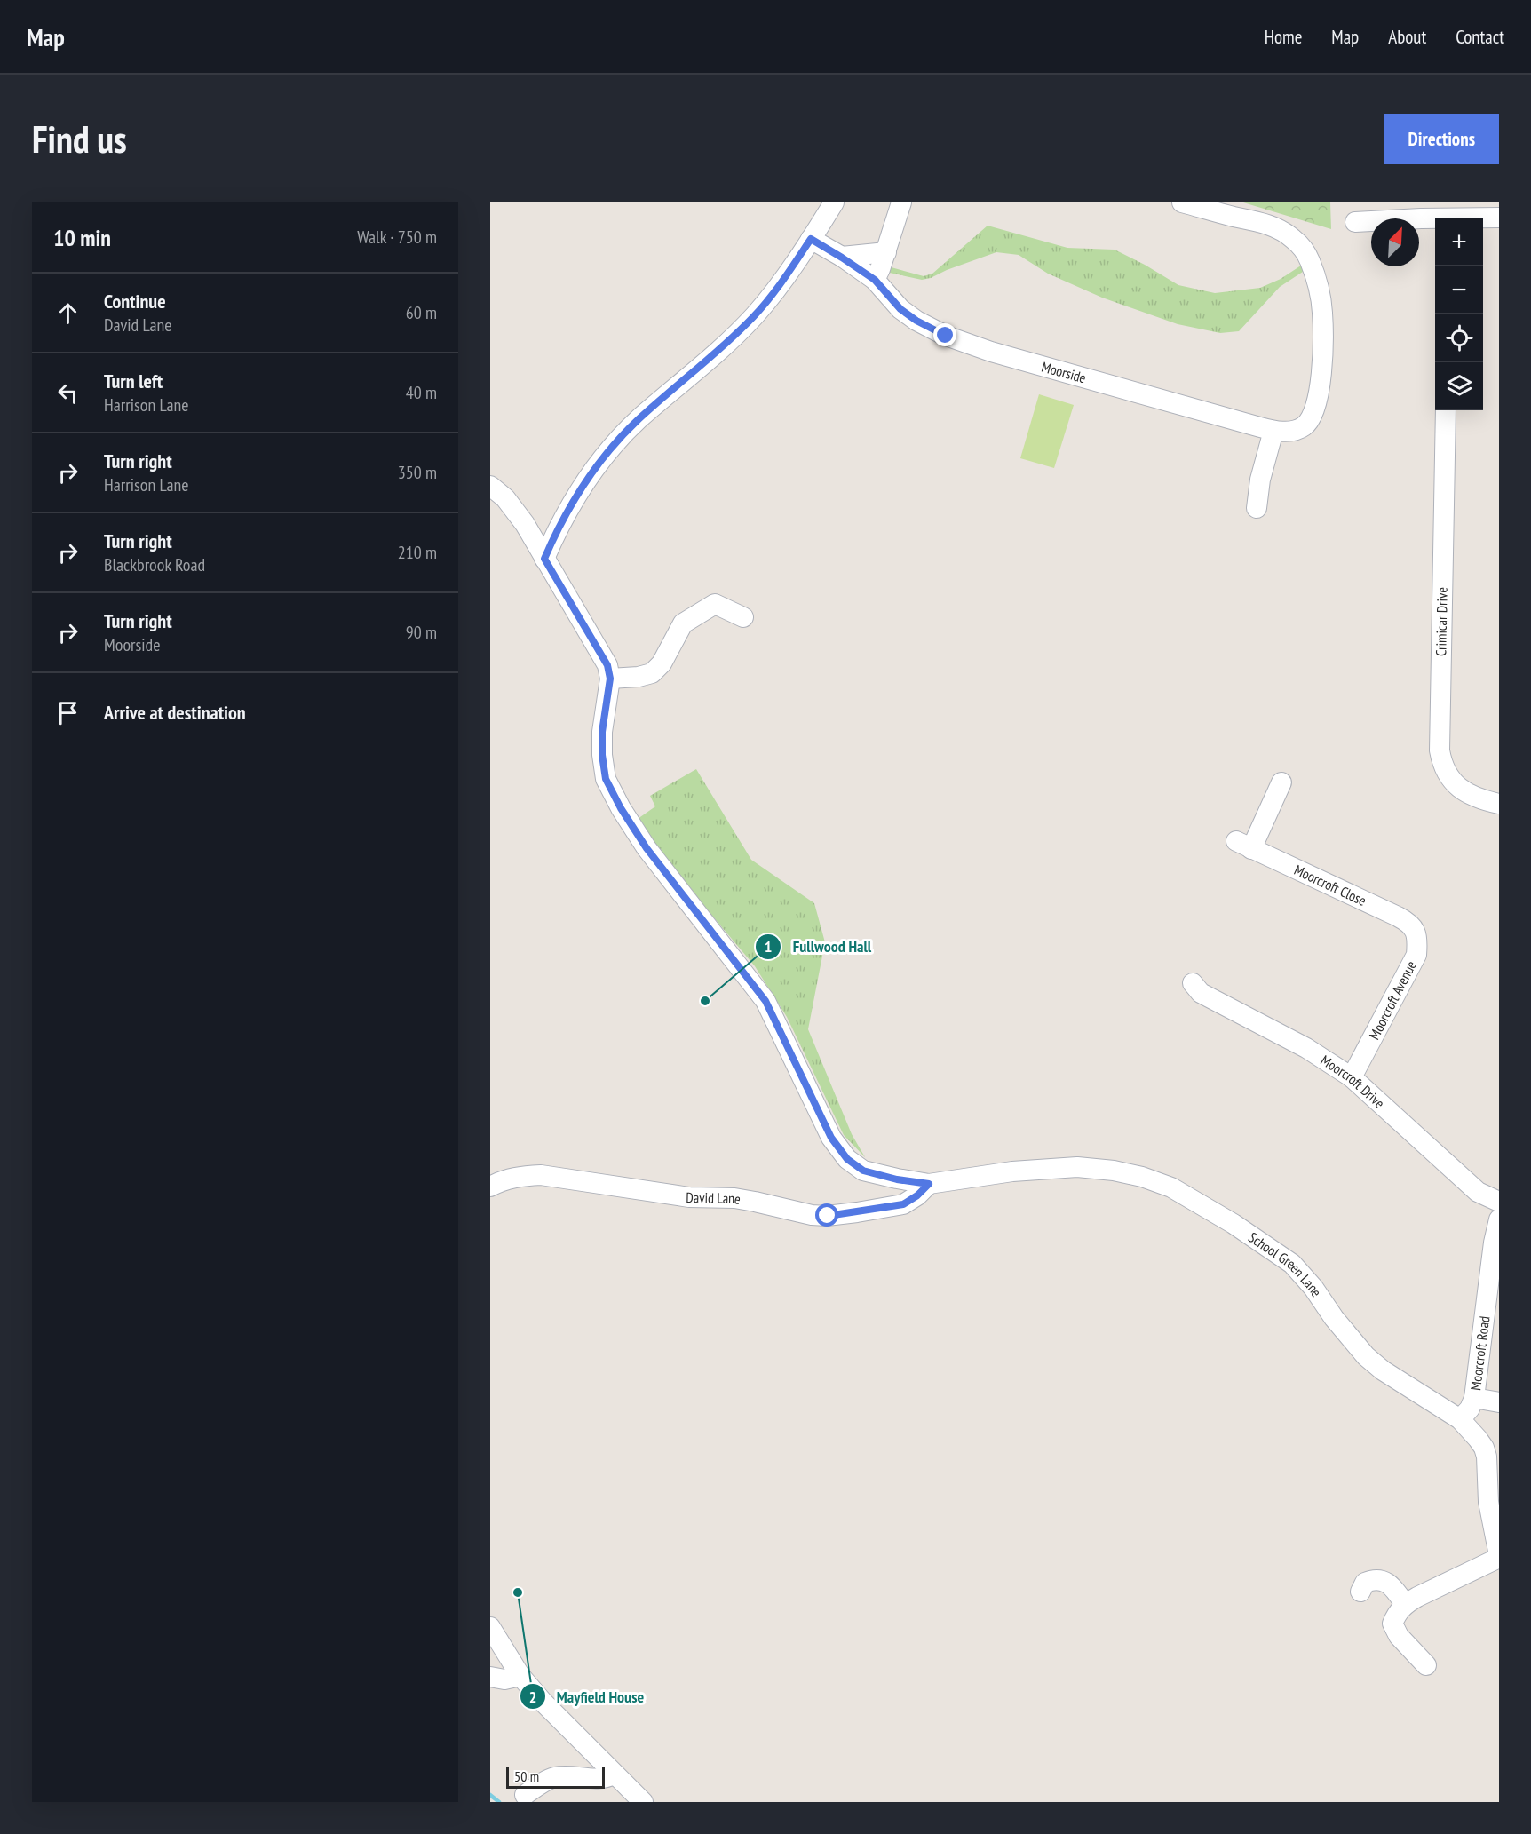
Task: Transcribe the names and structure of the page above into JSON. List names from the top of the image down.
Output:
{
  "streets": {
    "street": [
      "Moorside",
      "Crimicar Drive",
      "Moorcroft Close",
      "Moorcroft Avenue",
      "Moorcroft Drive",
      "David Lane",
      "School Green Lane",
      "Moorcroft Road"
    ]
  },
  "crossings": [
    ["Moorcroft Close", "Moorcroft Avenue"],
    ["Moorcroft Avenue", "Moorcroft Drive"],
    ["David Lane", "School Green Lane"],
    ["School Green Lane", "Moorcroft Road"]
  ],
  "places": ["Fullwood Hall", "Mayfield House"],
  "scale_bar": "50 m",
  "north": "top right",
  "page": {
    "header": "Map",
    "nav": [
      "Home",
      "Map",
      "About",
      "Contact"
    ],
    "buttons": "Directions",
    "title": "Find us",
    "heading": ["10 min", "Walk · 750 m"],
    "map_buttons": ["+", "−"],
    "list": [
      ["Continue", "David Lane", "60 m"],
      ["Turn left", "Harrison Lane", "40 m"],
      ["Turn right", "Harrison Lane", "350 m"],
      ["Turn right", "Blackbrook Road", "210 m"],
      ["Turn right", "Moorside", "90 m"],
      "Arrive at destination"
    ],
    "scale": "50 m"
  }
}
